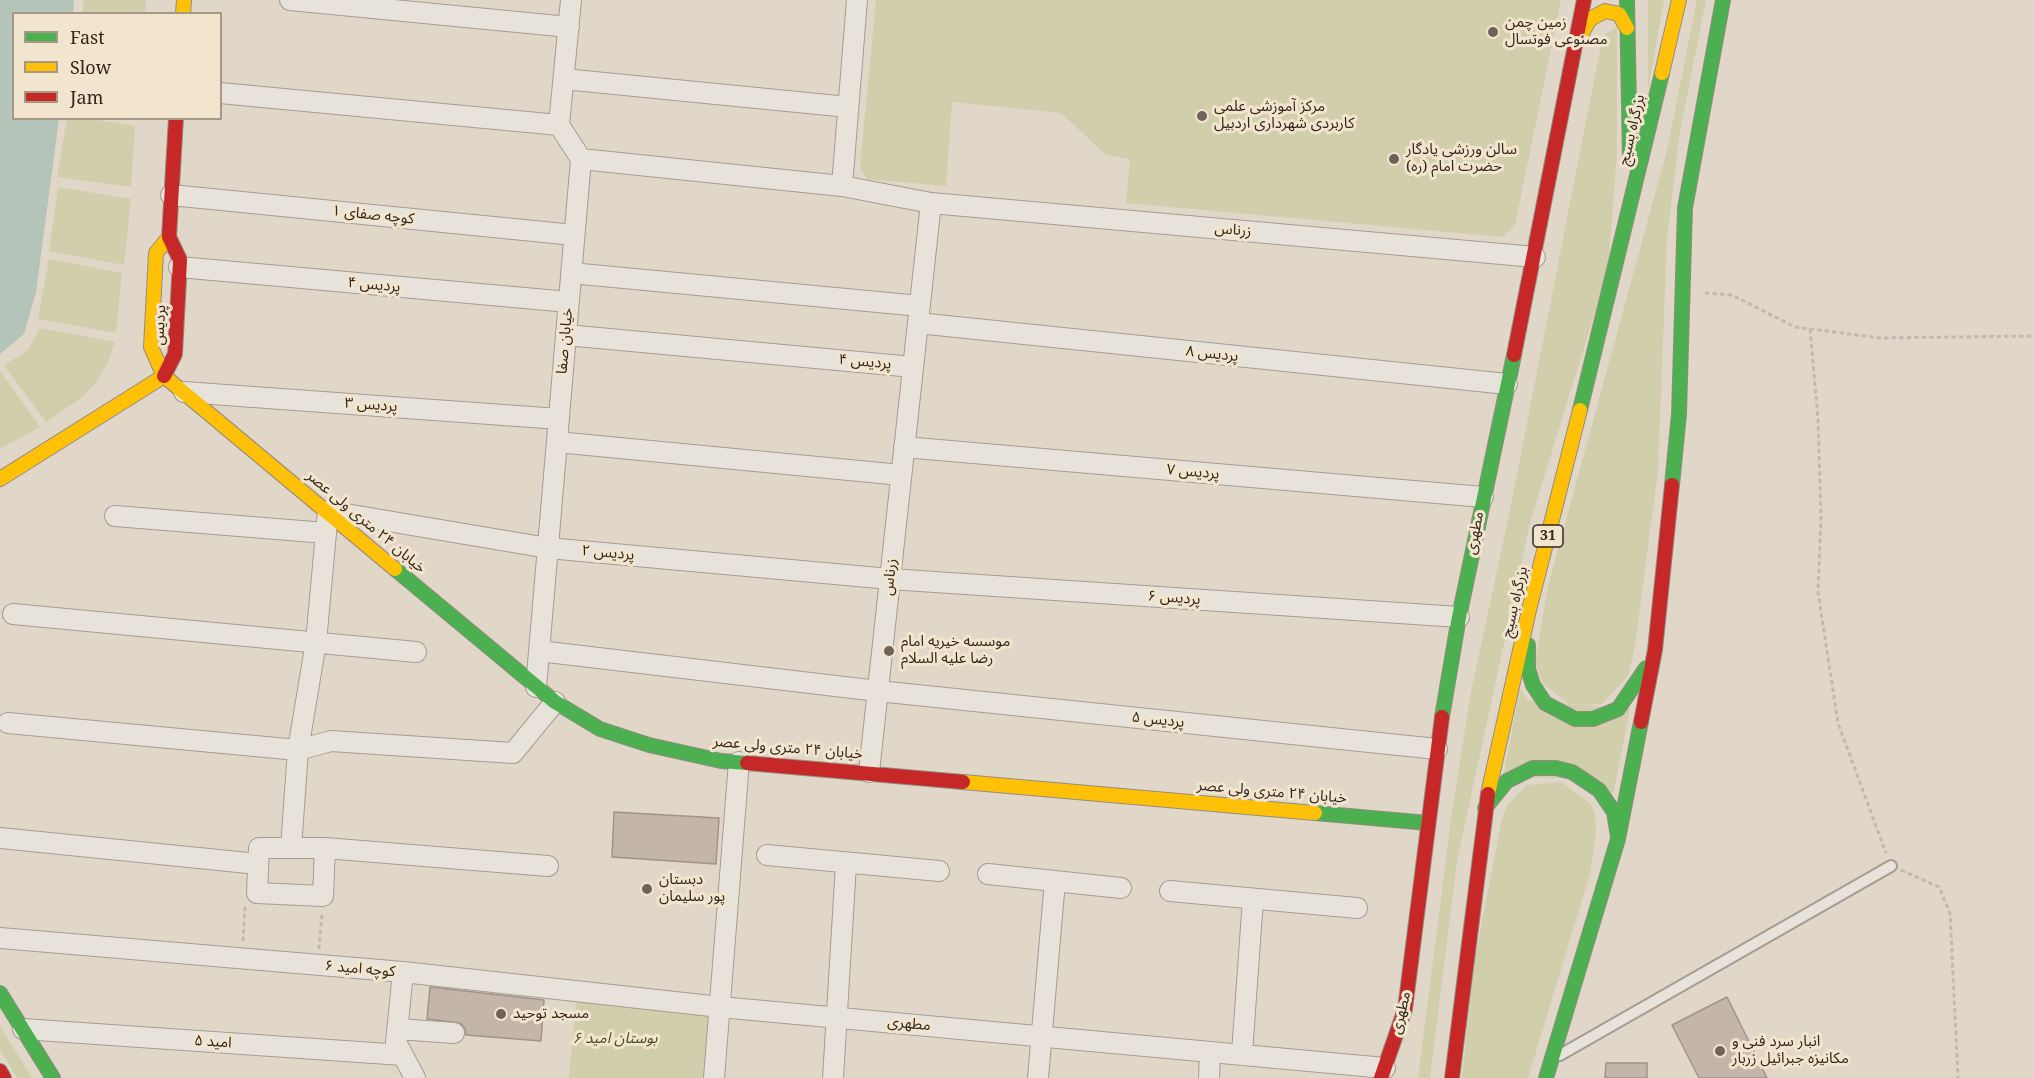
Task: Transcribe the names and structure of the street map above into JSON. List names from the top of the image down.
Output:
{
  "streets": {
    "main road": [
      "بزرگراه بسیج",
      "پردیس",
      "خیابان ۲۴ متری ولی عصر",
      "مطهری",
      "31"
    ],
    "street": [
      "کوچه صفای ۱",
      "زرناس",
      "پردیس ۴",
      "خیابان صفا",
      "پردیس ۸",
      "پردیس ۳",
      "پردیس ۷",
      "پردیس ۲",
      "پردیس ۶",
      "پردیس ۵",
      "کوچه امید ۶",
      "امید ۵"
    ]
  },
  "crossings": [
    ["کوچه صفای ۱", "پردیس"],
    ["کوچه صفای ۱", "خیابان صفا"],
    ["زرناس", "پردیس ۴"],
    ["زرناس", "خیابان صفا"],
    ["زرناس", "پردیس ۸"],
    ["زرناس", "پردیس ۷"],
    ["زرناس", "خیابان ۲۴ متری ولی عصر"],
    ["زرناس", "مطهری"],
    ["زرناس", "پردیس ۲"],
    ["زرناس", "پردیس ۶"],
    ["زرناس", "پردیس ۵"],
    ["پردیس ۴", "پردیس"],
    ["پردیس ۴", "خیابان صفا"],
    ["پردیس", "خیابان ۲۴ متری ولی عصر"],
    ["خیابان صفا", "پردیس ۸"],
    ["خیابان صفا", "پردیس ۳"],
    ["خیابان صفا", "خیابان ۲۴ متری ولی عصر"],
    ["خیابان صفا", "پردیس ۲"],
    ["خیابان صفا", "پردیس ۵"],
    ["پردیس ۸", "مطهری"],
    ["پردیس ۳", "خیابان ۲۴ متری ولی عصر"],
    ["پردیس ۷", "مطهری"],
    ["خیابان ۲۴ متری ولی عصر", "مطهری"],
    ["خیابان ۲۴ متری ولی عصر", "پردیس ۲"],
    ["مطهری", "پردیس ۶"],
    ["مطهری", "پردیس ۵"],
    ["مطهری", "کوچه امید ۶"],
    ["پردیس ۲", "پردیس ۶"]
  ],
  "parks": ["بوستان امید ۶"],
  "places": [
    "زمین چمن مصنوعی فوتسال",
    "مرکز آموزشی علمی کاربردی شهرداری اردبیل",
    "سالن ورزشی یادگار حضرت امام (ره)",
    "موسسه خیریه امام رضا علیه السلام",
    "دبستان پور سلیمان",
    "مسجد توحید",
    "انبار سرد فنی و مکانیزه جبرائیل زربار"
  ],
  "legend": ["Fast", "Slow", "Jam"]
}
